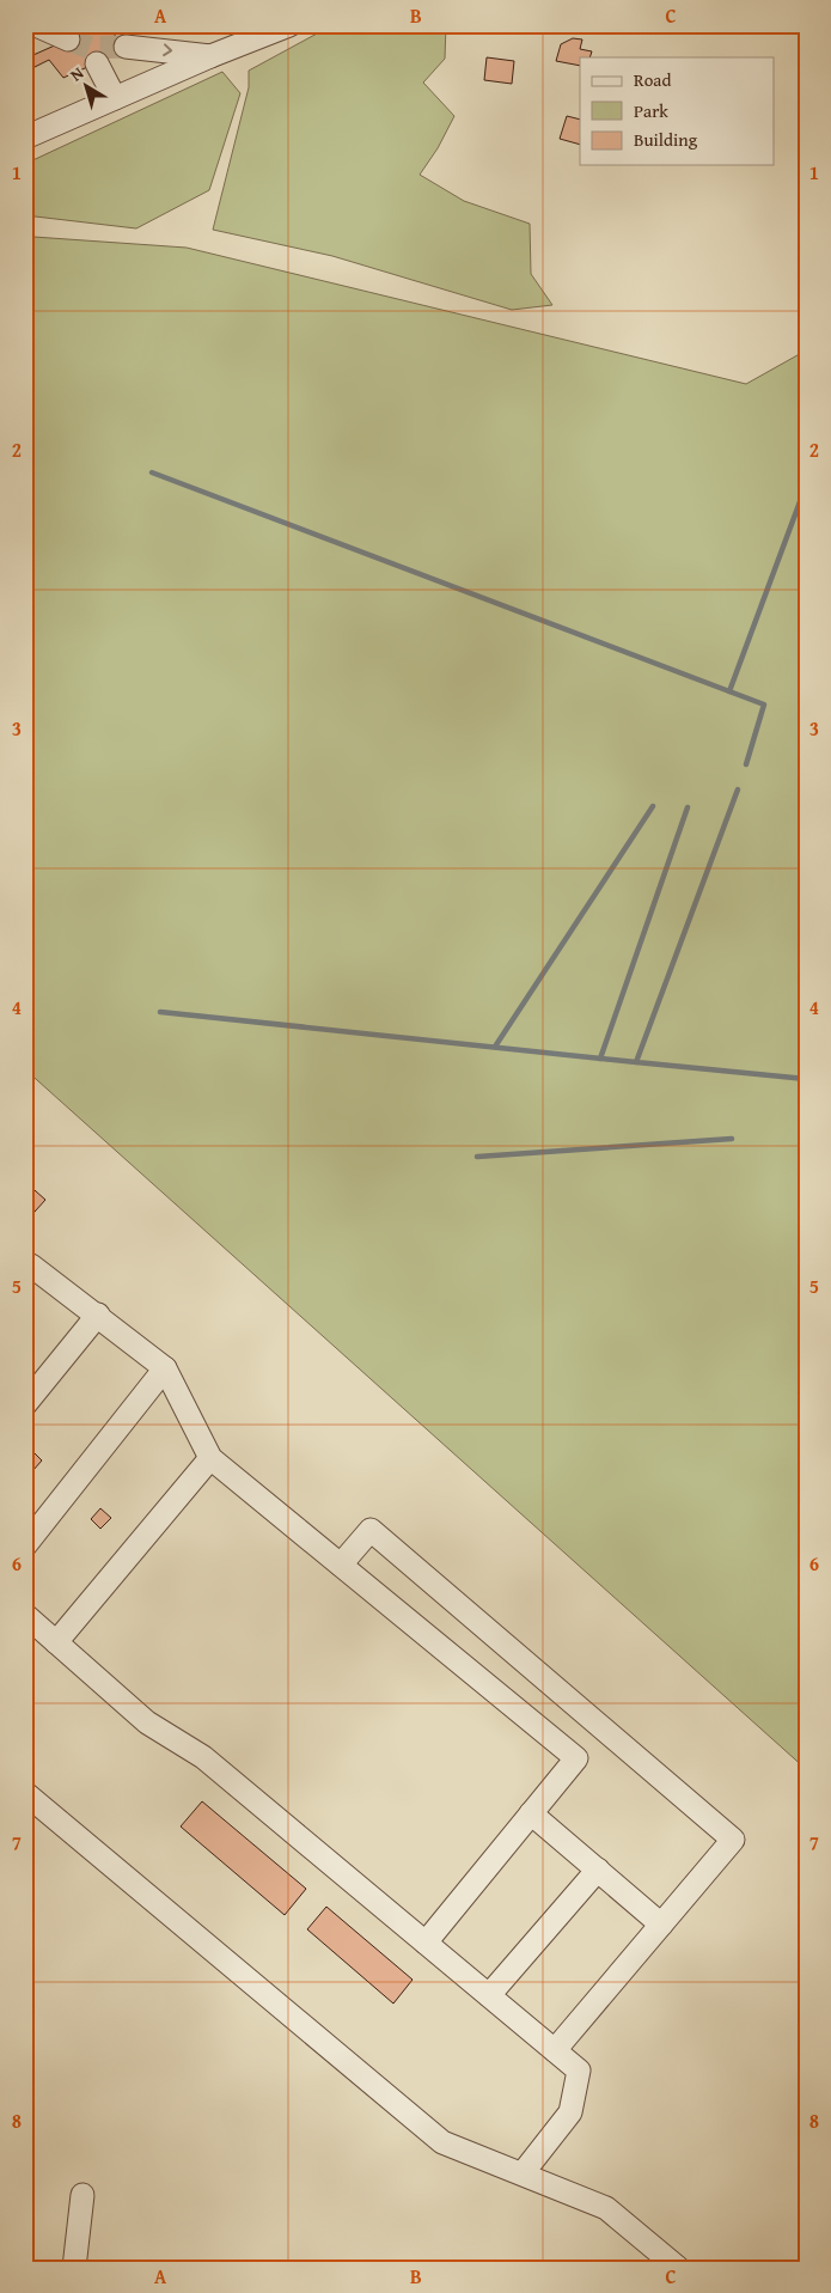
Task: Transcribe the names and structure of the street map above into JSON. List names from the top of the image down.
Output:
{
  "legend": ["Road", "Park", "Building"],
  "north": "top left",
  "grid": {
    "columns": ["A", "B", "C"],
    "rows": [
      "1",
      "2",
      "3",
      "4",
      "5",
      "6",
      "7",
      "8"
    ]
  }
}
